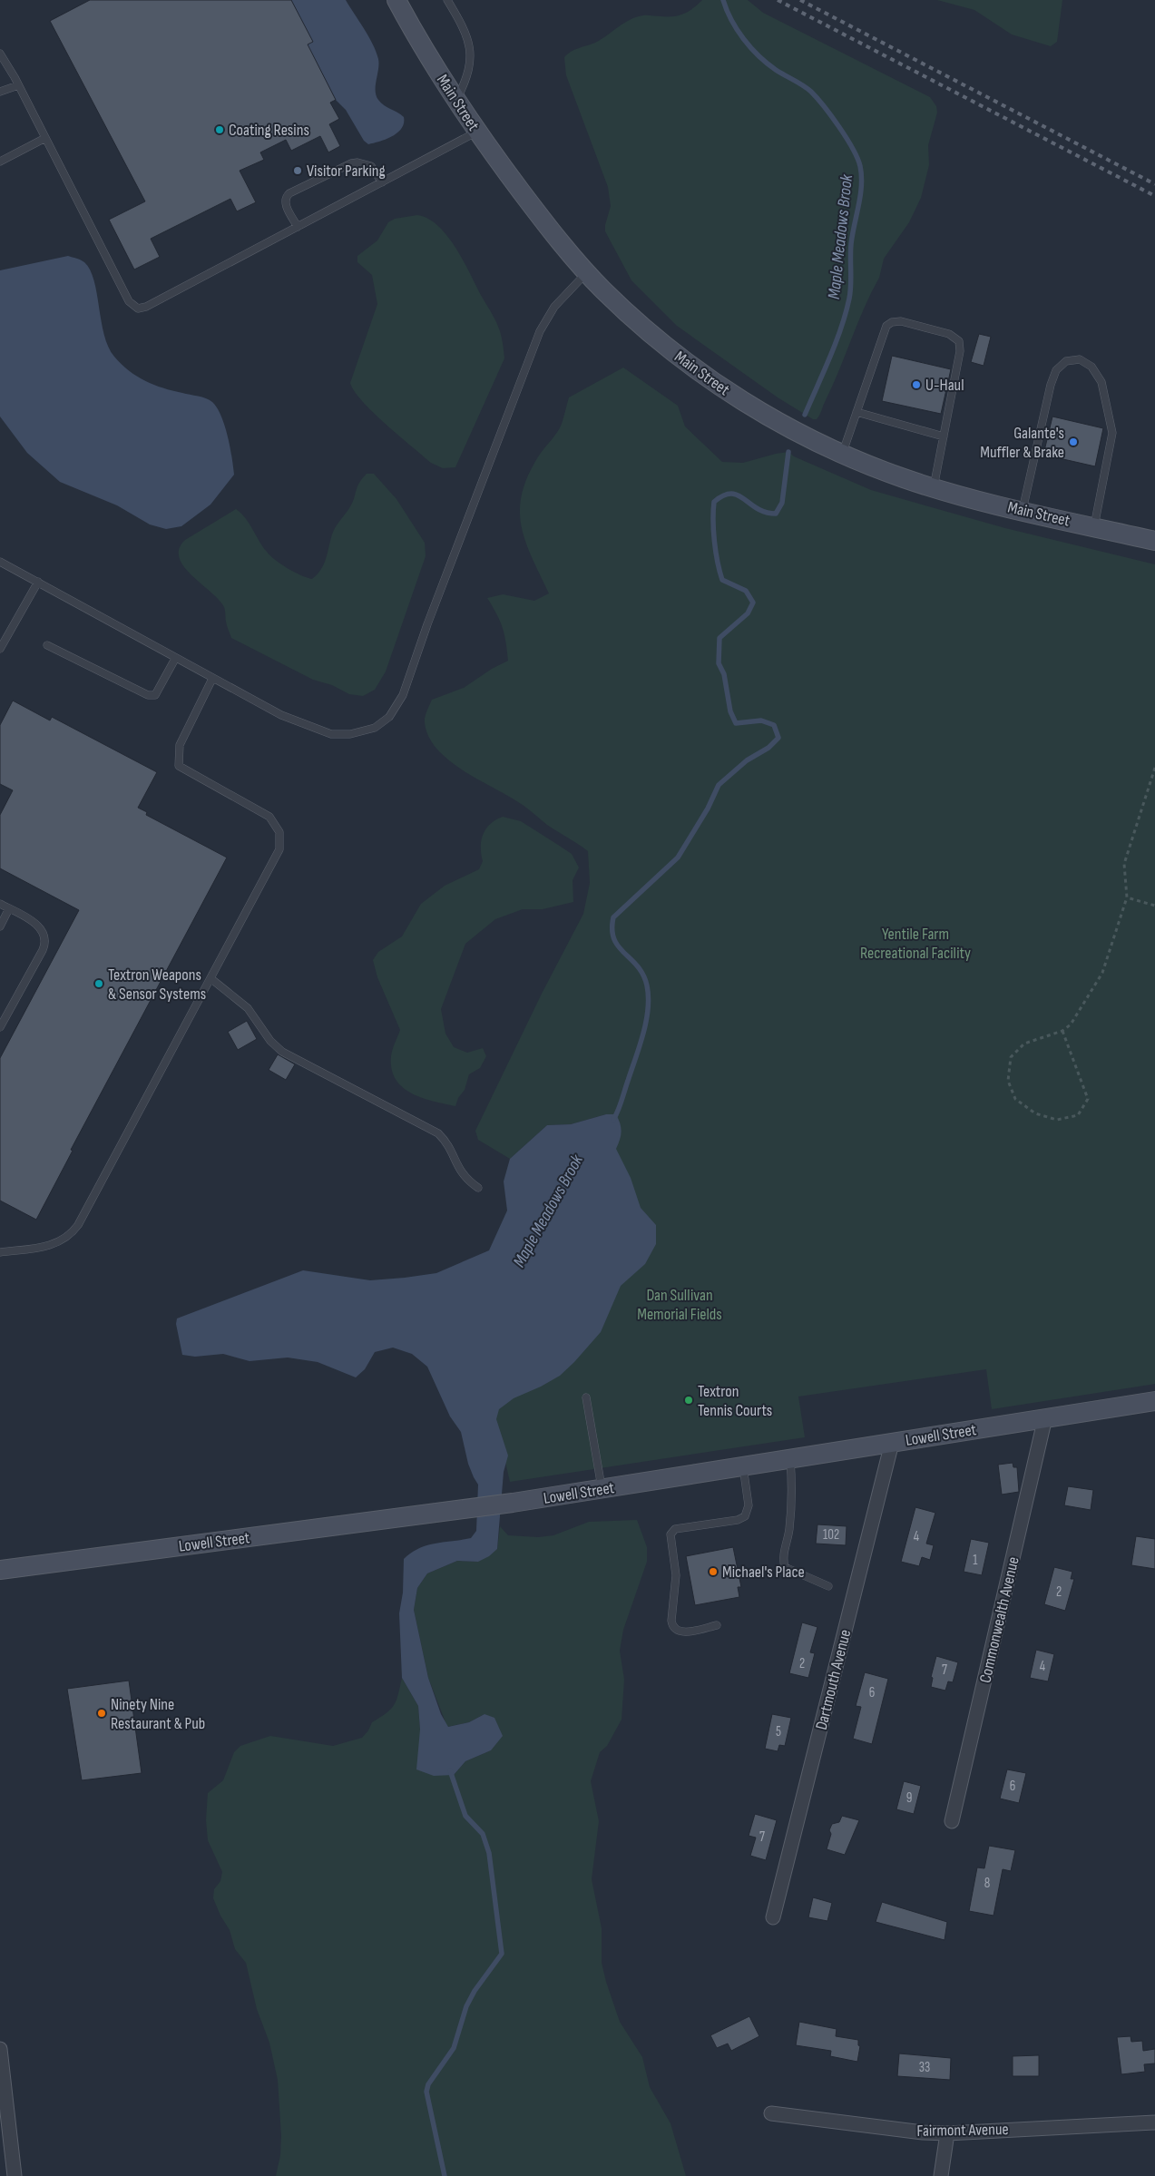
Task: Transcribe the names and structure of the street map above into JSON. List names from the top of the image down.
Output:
{
  "streets": {
    "main road": ["Main Street", "Lowell Street"],
    "street": ["Commonwealth Avenue", "Dartmouth Avenue", "Fairmont Avenue"]
  },
  "crossings": [
    ["Lowell Street", "Commonwealth Avenue"],
    ["Lowell Street", "Dartmouth Avenue"]
  ],
  "water": ["Maple Meadows Brook"],
  "parks": ["Yentile Farm Recreational Facility", "Dan Sullivan Memorial Fields"],
  "places": [
    "Coating Resins",
    "Visitor Parking",
    "U-Haul",
    "Galante's Muffler & Brake",
    "Textron Weapons & Sensor Systems",
    "Textron Tennis Courts",
    "Michael's Place",
    "Ninety Nine Restaurant & Pub"
  ],
  "house_numbers": [
    "102",
    "4",
    "1",
    "2",
    "2",
    "4",
    "7",
    "6",
    "5",
    "6",
    "9",
    "7",
    "8",
    "33"
  ]
}
